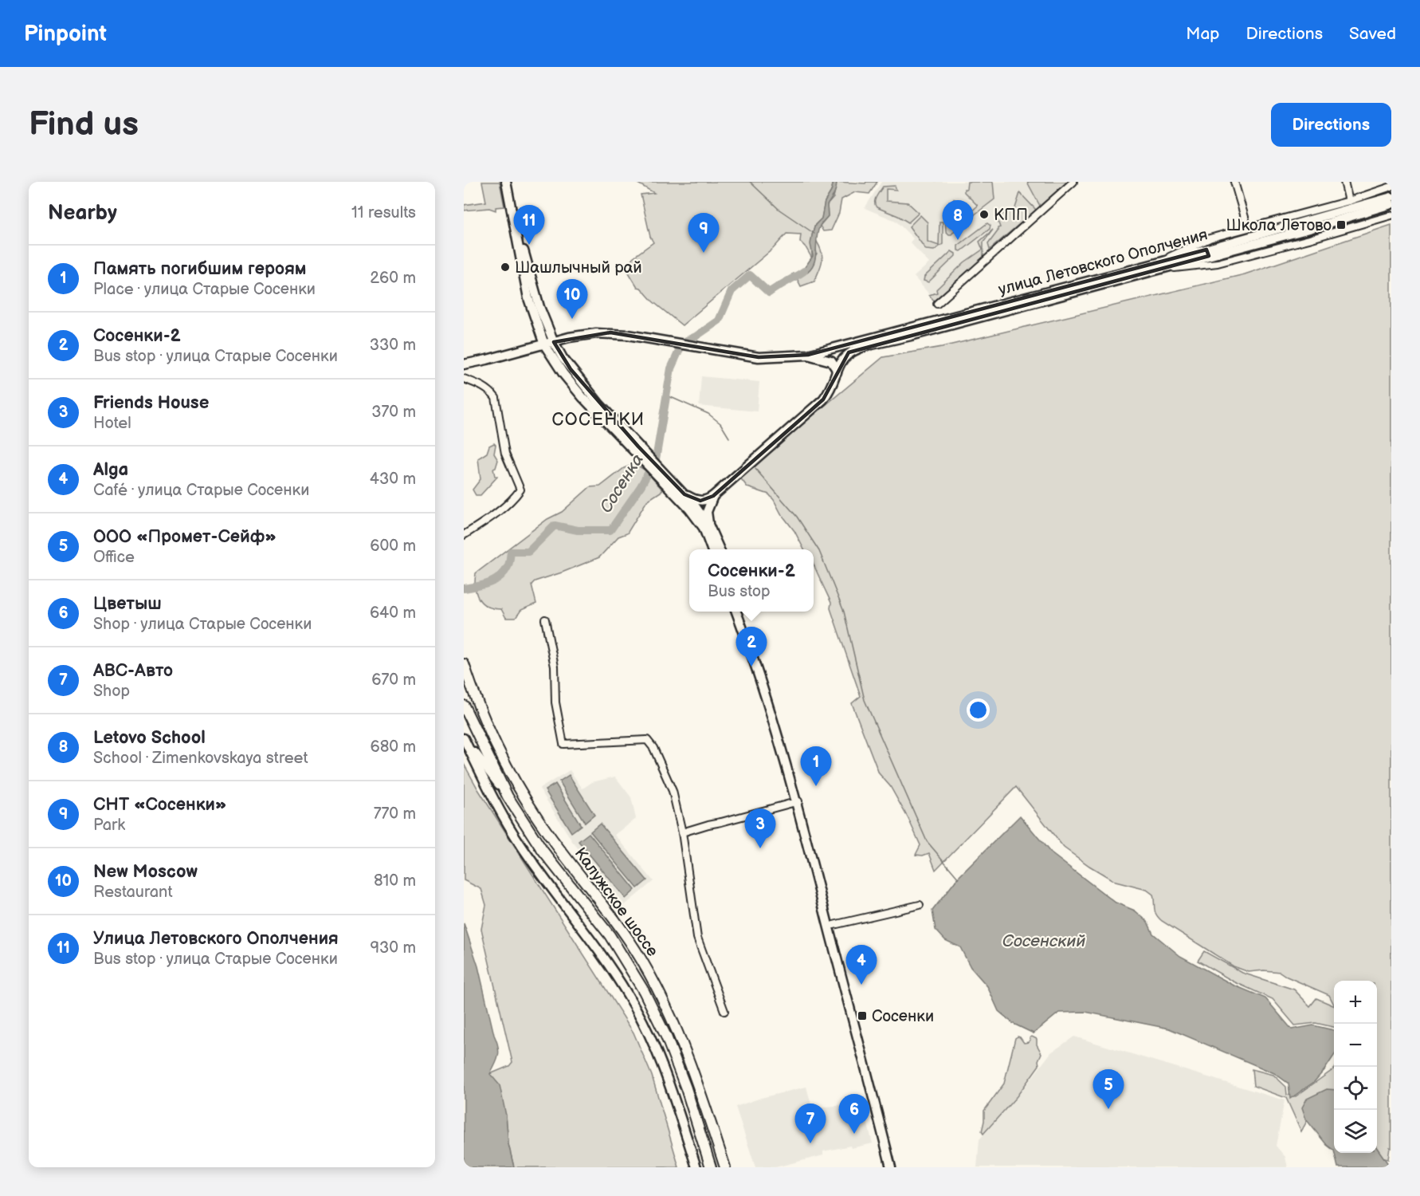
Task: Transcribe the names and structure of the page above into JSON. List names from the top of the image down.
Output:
{
  "streets": {
    "highway": ["Калужское шоссе"],
    "main road": ["улица Летовского Ополчения"]
  },
  "districts": ["СОСЕНКИ"],
  "water": ["Сосенка", "Сосенский"],
  "places": {
    "other": ["КПП", "Шашлычный рай"],
    "transit": ["Школа Летово", "Сосенки"]
  },
  "page": {
    "header": "Pinpoint",
    "nav": ["Map", "Directions", "Saved"],
    "buttons": "Directions",
    "title": "Find us",
    "heading": ["Nearby", "11 results"],
    "pins": [
      "8",
      "11",
      "9",
      "10",
      "2",
      "1",
      "3",
      "4",
      "5",
      "6",
      "7"
    ],
    "list": [
      {
        "mark": "1",
        "name": "Память погибшим героям",
        "note": "Place · улица Старые Сосенки",
        "value": "260 m"
      },
      {
        "mark": "2",
        "name": "Сосенки-2",
        "note": "Bus stop · улица Старые Сосенки",
        "value": "330 m"
      },
      {
        "mark": "3",
        "name": "Friends House",
        "note": "Hotel",
        "value": "370 m"
      },
      {
        "mark": "4",
        "name": "Alga",
        "note": "Café · улица Старые Сосенки",
        "value": "430 m"
      },
      {
        "mark": "5",
        "name": "ООО «Промет-Сейф»",
        "note": "Office",
        "value": "600 m"
      },
      {
        "mark": "6",
        "name": "Цветыш",
        "note": "Shop · улица Старые Сосенки",
        "value": "640 m"
      },
      {
        "mark": "7",
        "name": "АВС-Авто",
        "note": "Shop",
        "value": "670 m"
      },
      {
        "mark": "8",
        "name": "Letovo School",
        "note": "School · Zimenkovskaya street",
        "value": "680 m"
      },
      {
        "mark": "9",
        "name": "СНТ «Сосенки»",
        "note": "Park",
        "value": "770 m"
      },
      {
        "mark": "10",
        "name": "New Moscow",
        "note": "Restaurant",
        "value": "810 m"
      },
      {
        "mark": "11",
        "name": "Улица Летовского Ополчения",
        "note": "Bus stop · улица Старые Сосенки",
        "value": "930 m"
      }
    ],
    "popup": ["Сосенки-2", "Bus stop"],
    "map_buttons": ["+", "−"]
  }
}
